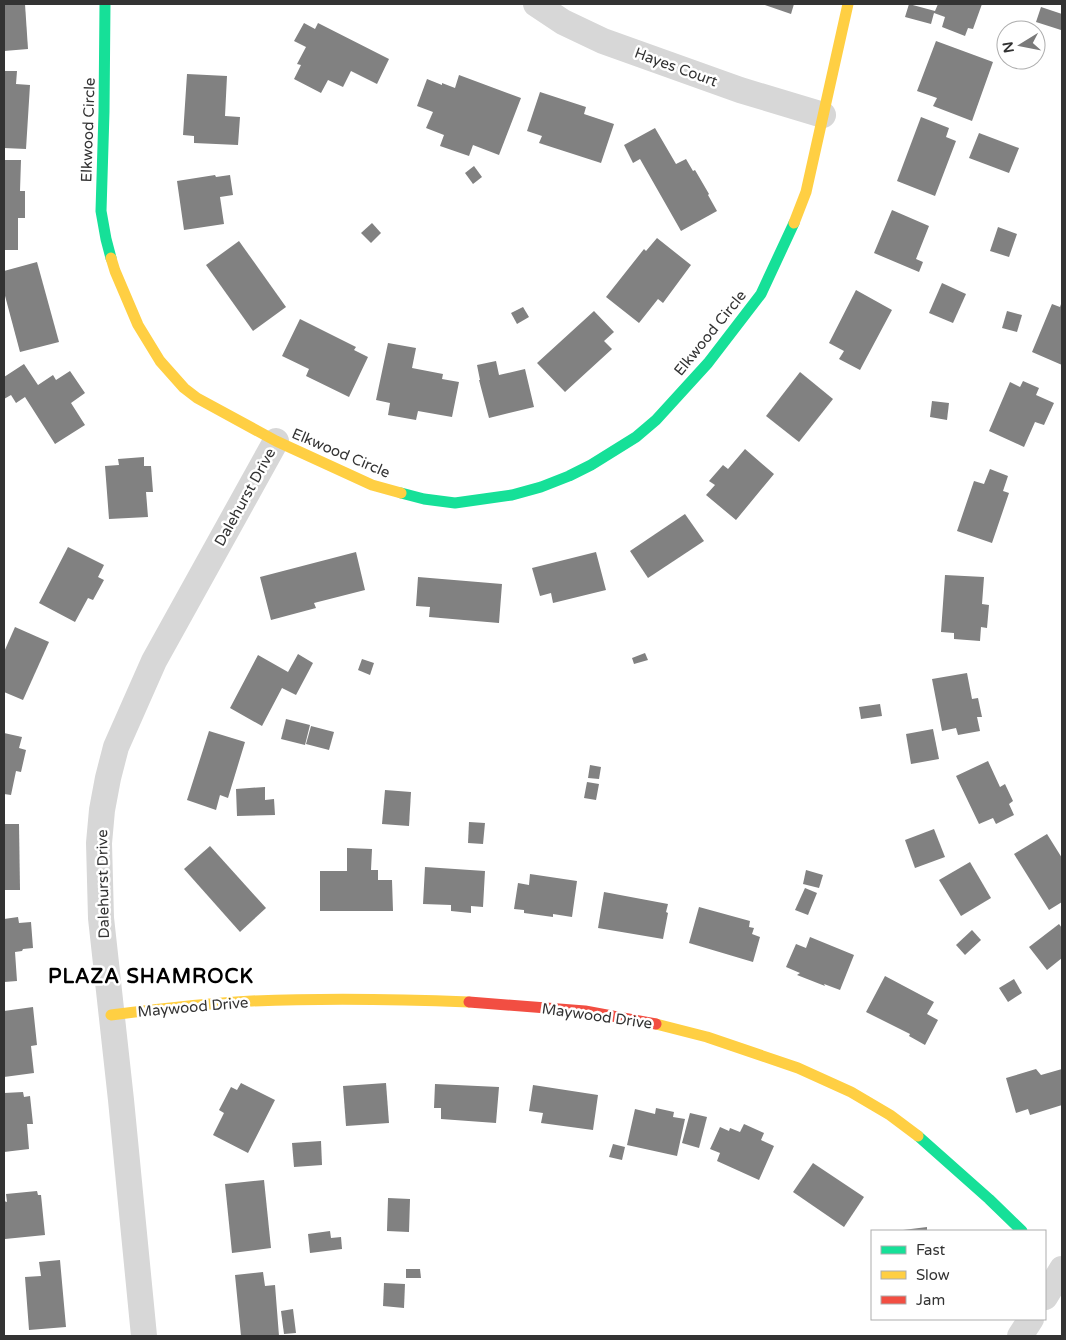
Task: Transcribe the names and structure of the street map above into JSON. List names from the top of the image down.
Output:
{
  "streets": {
    "street": [
      "Hayes Court",
      "Elkwood Circle",
      "Dalehurst Drive",
      "Maywood Drive"
    ]
  },
  "crossings": [
    ["Hayes Court", "Elkwood Circle"],
    ["Elkwood Circle", "Dalehurst Drive"],
    ["Dalehurst Drive", "Maywood Drive"]
  ],
  "districts": ["PLAZA SHAMROCK"],
  "legend": ["Fast", "Slow", "Jam"],
  "north": "left"
}
